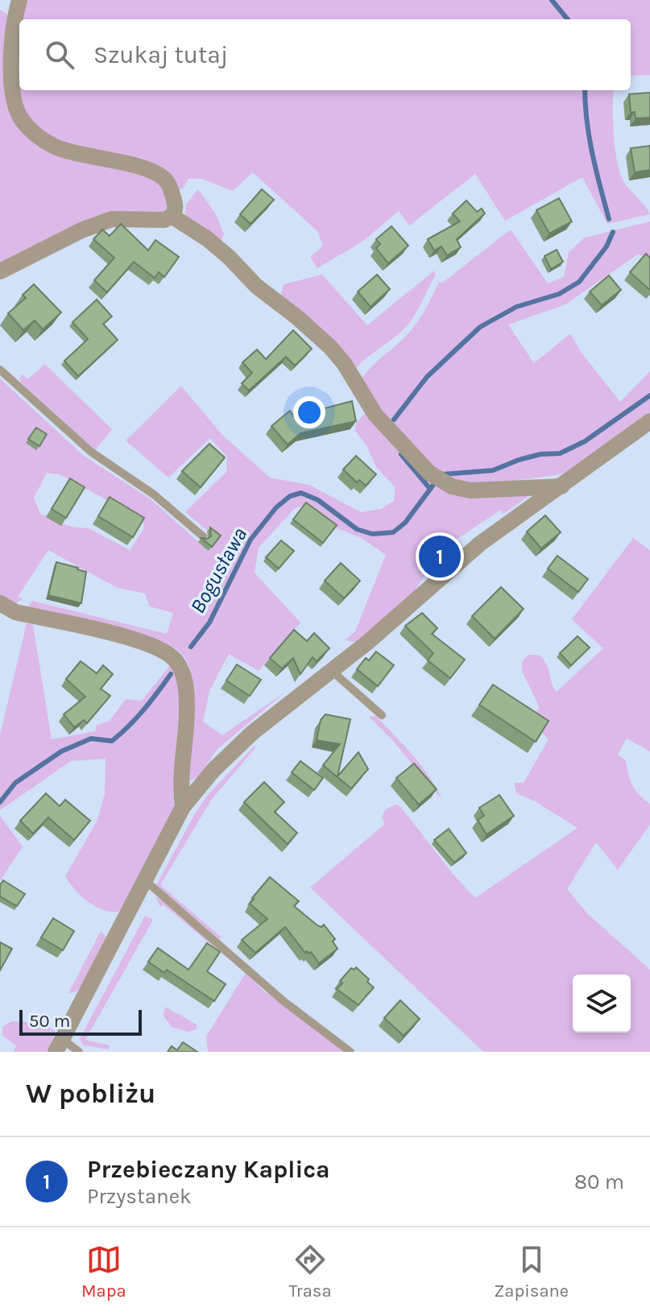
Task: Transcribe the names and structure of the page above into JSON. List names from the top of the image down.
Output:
{
  "water": ["Bogusława"],
  "scale_bar": "50 m",
  "page": {
    "search": "Szukaj tutaj",
    "pins": "1",
    "scale": "50 m",
    "heading": "W pobliżu",
    "list": [
      {
        "mark": "1",
        "name": "Przebieczany Kaplica",
        "note": "Przystanek",
        "value": "80 m"
      }
    ],
    "nav": ["Mapa", "Trasa", "Zapisane"]
  }
}
